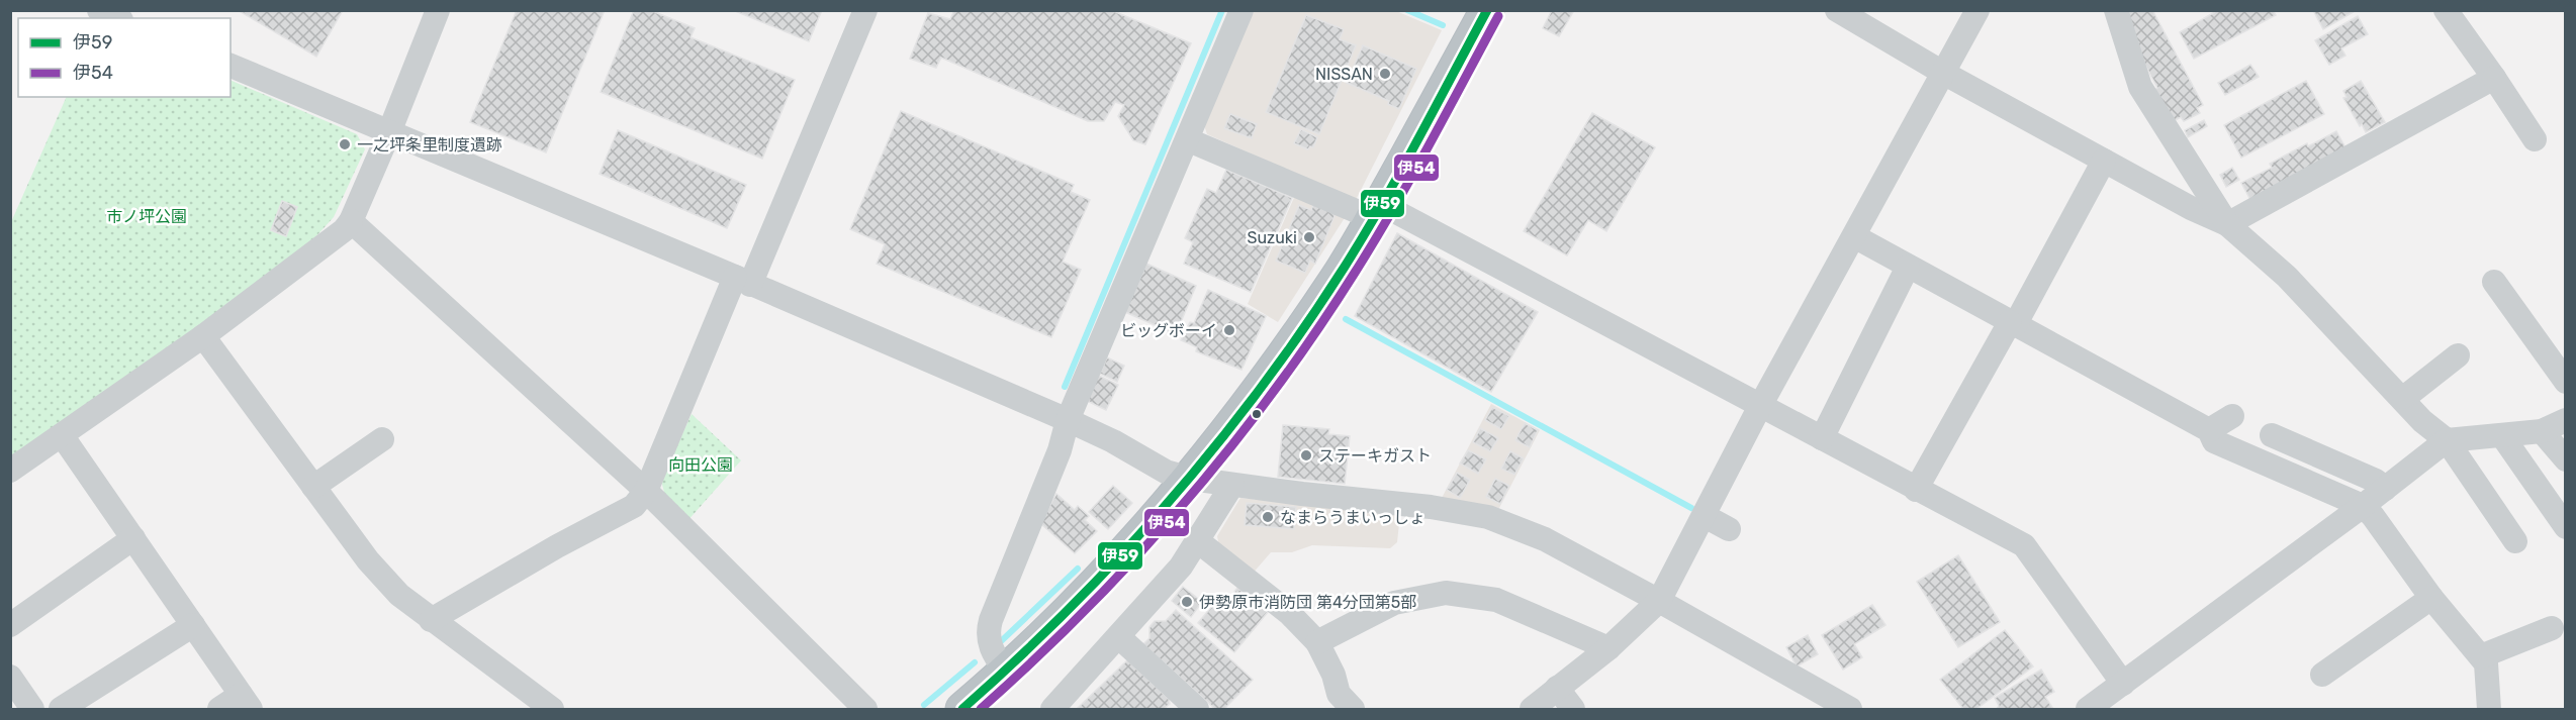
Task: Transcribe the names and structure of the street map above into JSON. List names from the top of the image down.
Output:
{
  "parks": ["市ノ坪公園", "向田公園"],
  "places": [
    "NISSAN",
    "一之坪条里制度遺跡",
    "Suzuki",
    "ビッグボーイ",
    "ステーキガスト",
    "なまらうまいっしょ",
    "伊勢原市消防団 第4分団第5部"
  ],
  "lines": ["transit line 伊59", "transit line 伊54"],
  "legend": ["伊59", "伊54"]
}
